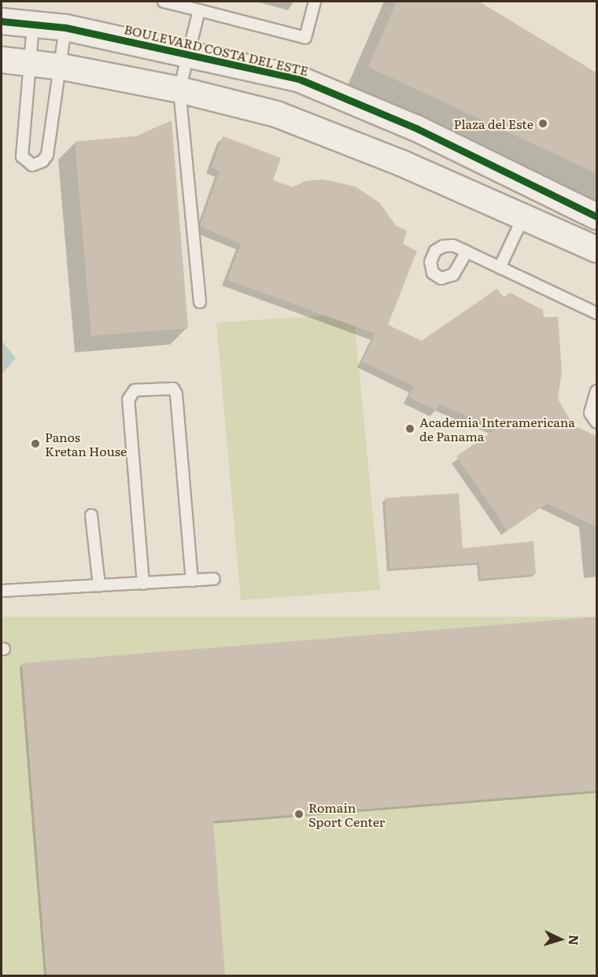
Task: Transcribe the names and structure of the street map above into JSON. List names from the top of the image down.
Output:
{
  "streets": {
    "street": ["BOULEVARD COSTA DEL ESTE"]
  },
  "places": [
    "Plaza del Este",
    "Academia Interamericana de Panama",
    "Panos Kretan House",
    "Romain Sport Center"
  ],
  "north": "right"
}
